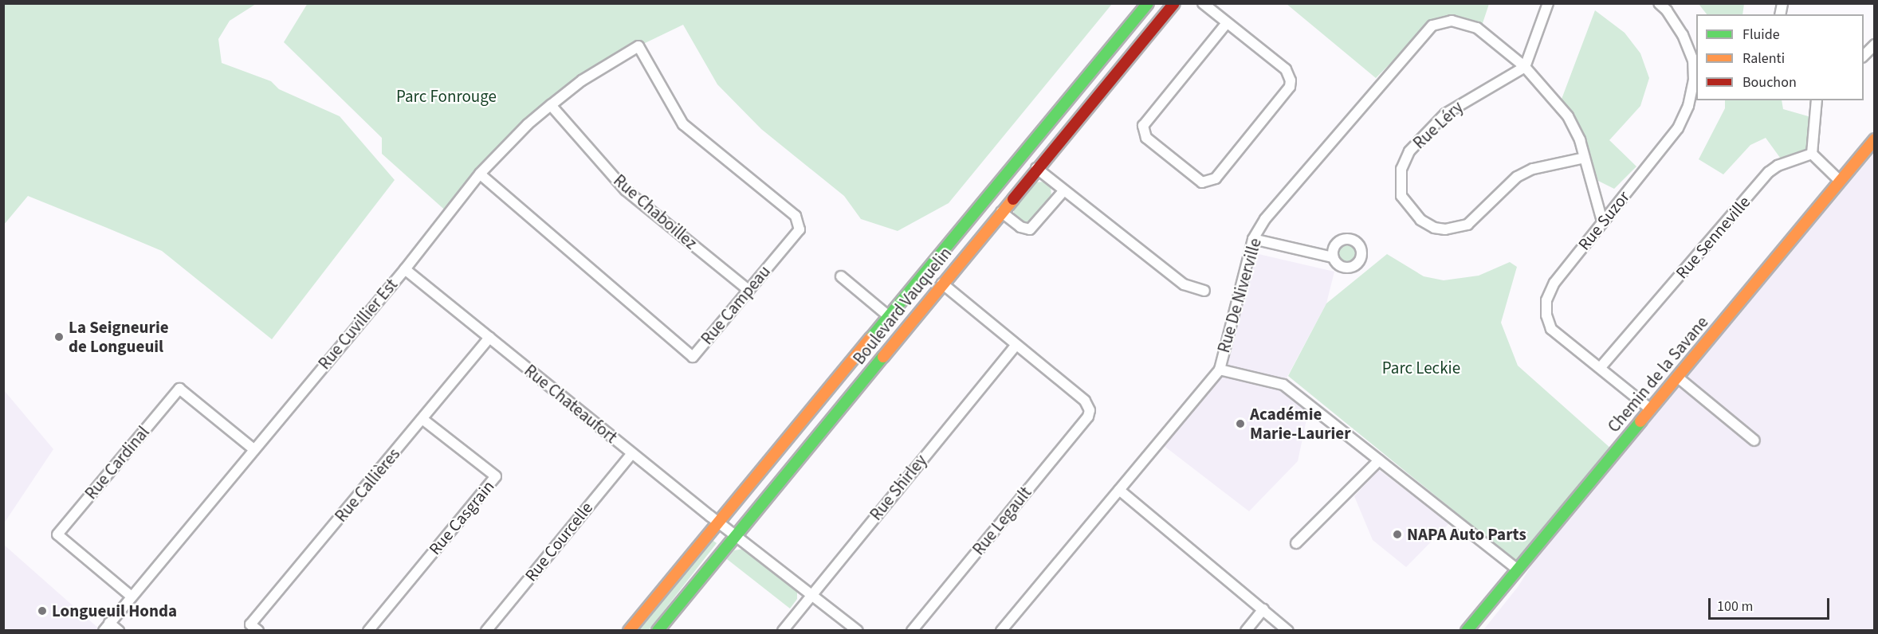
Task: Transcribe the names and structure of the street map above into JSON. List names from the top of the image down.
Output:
{
  "streets": {
    "street": [
      "Rue Léry",
      "Rue Chaboillez",
      "Rue Suzor",
      "Rue Senneville",
      "Rue De Niverville",
      "Rue Campeau",
      "Boulevard Vauquelin",
      "Rue Cuvillier Est",
      "Chemin de la Savane",
      "Rue Chateaufort",
      "Rue Cardinal",
      "Rue Callières",
      "Rue Shirley",
      "Rue Casgrain",
      "Rue Legault",
      "Rue Courcelle"
    ]
  },
  "crossings": [
    ["Rue Léry", "Rue De Niverville"],
    ["Rue Chaboillez", "Rue Campeau"],
    ["Rue Chaboillez", "Rue Cuvillier Est"],
    ["Rue Suzor", "Rue Senneville"],
    ["Rue Suzor", "Rue De Niverville"],
    ["Rue Suzor", "Chemin de la Savane"],
    ["Rue Campeau", "Rue Cuvillier Est"],
    ["Boulevard Vauquelin", "Rue Chateaufort"],
    ["Rue Cuvillier Est", "Rue Chateaufort"],
    ["Rue Cuvillier Est", "Rue Cardinal"],
    ["Rue Chateaufort", "Rue Callières"],
    ["Rue Chateaufort", "Rue Shirley"],
    ["Rue Chateaufort", "Rue Courcelle"],
    ["Rue Callières", "Rue Casgrain"],
    ["Rue Shirley", "Rue Legault"]
  ],
  "parks": ["Parc Fonrouge", "Parc Leckie"],
  "places": [
    "La Seigneurie de Longueuil",
    "Académie Marie-Laurier",
    "NAPA Auto Parts",
    "Longueuil Honda"
  ],
  "legend": ["Fluide", "Ralenti", "Bouchon"],
  "scale_bar": "100 m"
}
